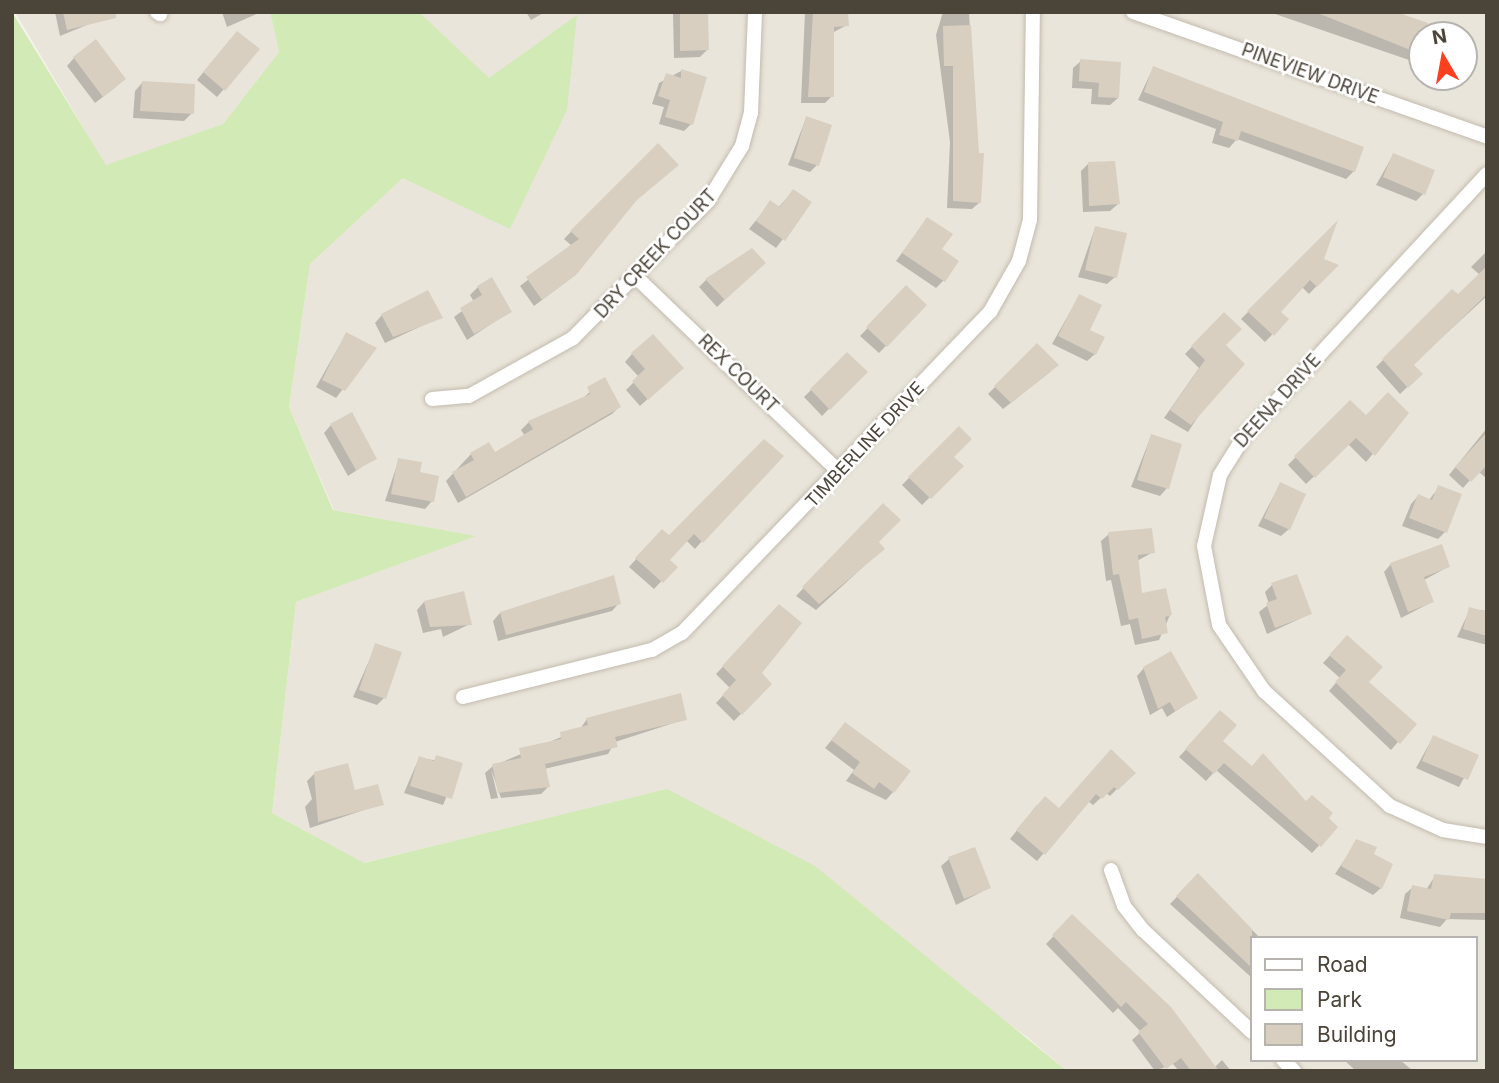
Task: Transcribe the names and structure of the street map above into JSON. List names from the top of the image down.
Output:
{
  "streets": {
    "street": [
      "PINEVIEW DRIVE",
      "DRY CREEK COURT",
      "REX COURT",
      "DEENA DRIVE",
      "TIMBERLINE DRIVE"
    ]
  },
  "crossings": [
    ["DRY CREEK COURT", "REX COURT"],
    ["REX COURT", "TIMBERLINE DRIVE"]
  ],
  "legend": ["Road", "Park", "Building"],
  "north": "top"
}
